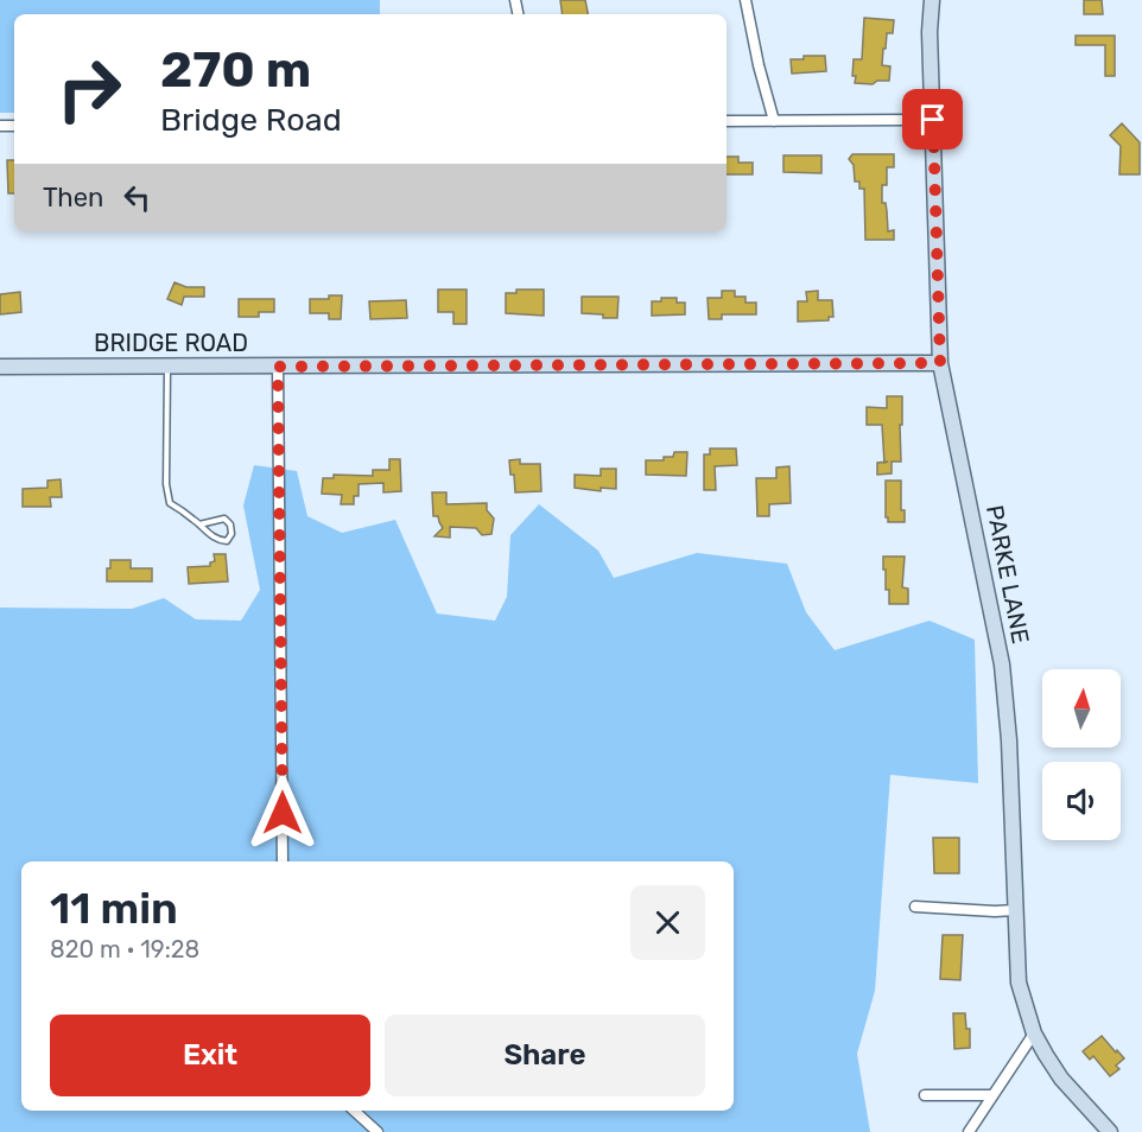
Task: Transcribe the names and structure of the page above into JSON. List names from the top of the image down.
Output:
{
  "streets": {
    "main road": ["BRIDGE ROAD", "PARKE LANE"]
  },
  "crossings": [
    ["BRIDGE ROAD", "PARKE LANE"]
  ],
  "north": "top",
  "page": {
    "turn": ["270 m", "Bridge Road"],
    "then": "Then",
    "heading": ["11 min", "820 m · 19:28"],
    "buttons": ["Exit", "Share"]
  }
}
